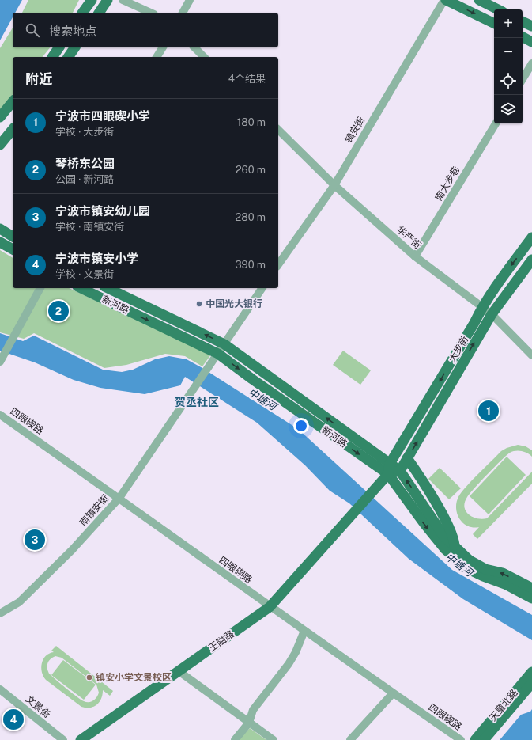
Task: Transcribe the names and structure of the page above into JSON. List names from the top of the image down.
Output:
{
  "streets": {
    "main road": [
      "新河路",
      "大步街",
      "王隘路",
      "天童北路"
    ],
    "street": [
      "镇安街",
      "南大步巷",
      "华严街",
      "四眼碶路",
      "南镇安街",
      "文景街"
    ]
  },
  "crossings": [
    ["镇安街", "华严街"],
    ["南大步巷", "华严街"],
    ["华严街", "大步街"],
    ["新河路", "大步街"],
    ["新河路", "南镇安街"],
    ["新河路", "王隘路"],
    ["大步街", "王隘路"],
    ["四眼碶路", "南镇安街"],
    ["四眼碶路", "王隘路"]
  ],
  "districts": ["贺丞社区"],
  "water": ["中塘河"],
  "places": ["中国光大银行", "镇安小学文景校区"],
  "page": {
    "map_buttons": ["+", "−"],
    "search": "搜索地点",
    "heading": ["附近", "4个结果"],
    "list": [
      {
        "mark": "1",
        "name": "宁波市四眼碶小学",
        "note": "学校 · 大步街",
        "value": "180 m"
      },
      {
        "mark": "2",
        "name": "琴桥东公园",
        "note": "公园 · 新河路",
        "value": "260 m"
      },
      {
        "mark": "3",
        "name": "宁波市镇安幼儿园",
        "note": "学校 · 南镇安街",
        "value": "280 m"
      },
      {
        "mark": "4",
        "name": "宁波市镇安小学",
        "note": "学校 · 文景街",
        "value": "390 m"
      }
    ],
    "pins": [
      "2",
      "1",
      "3",
      "4"
    ]
  }
}
